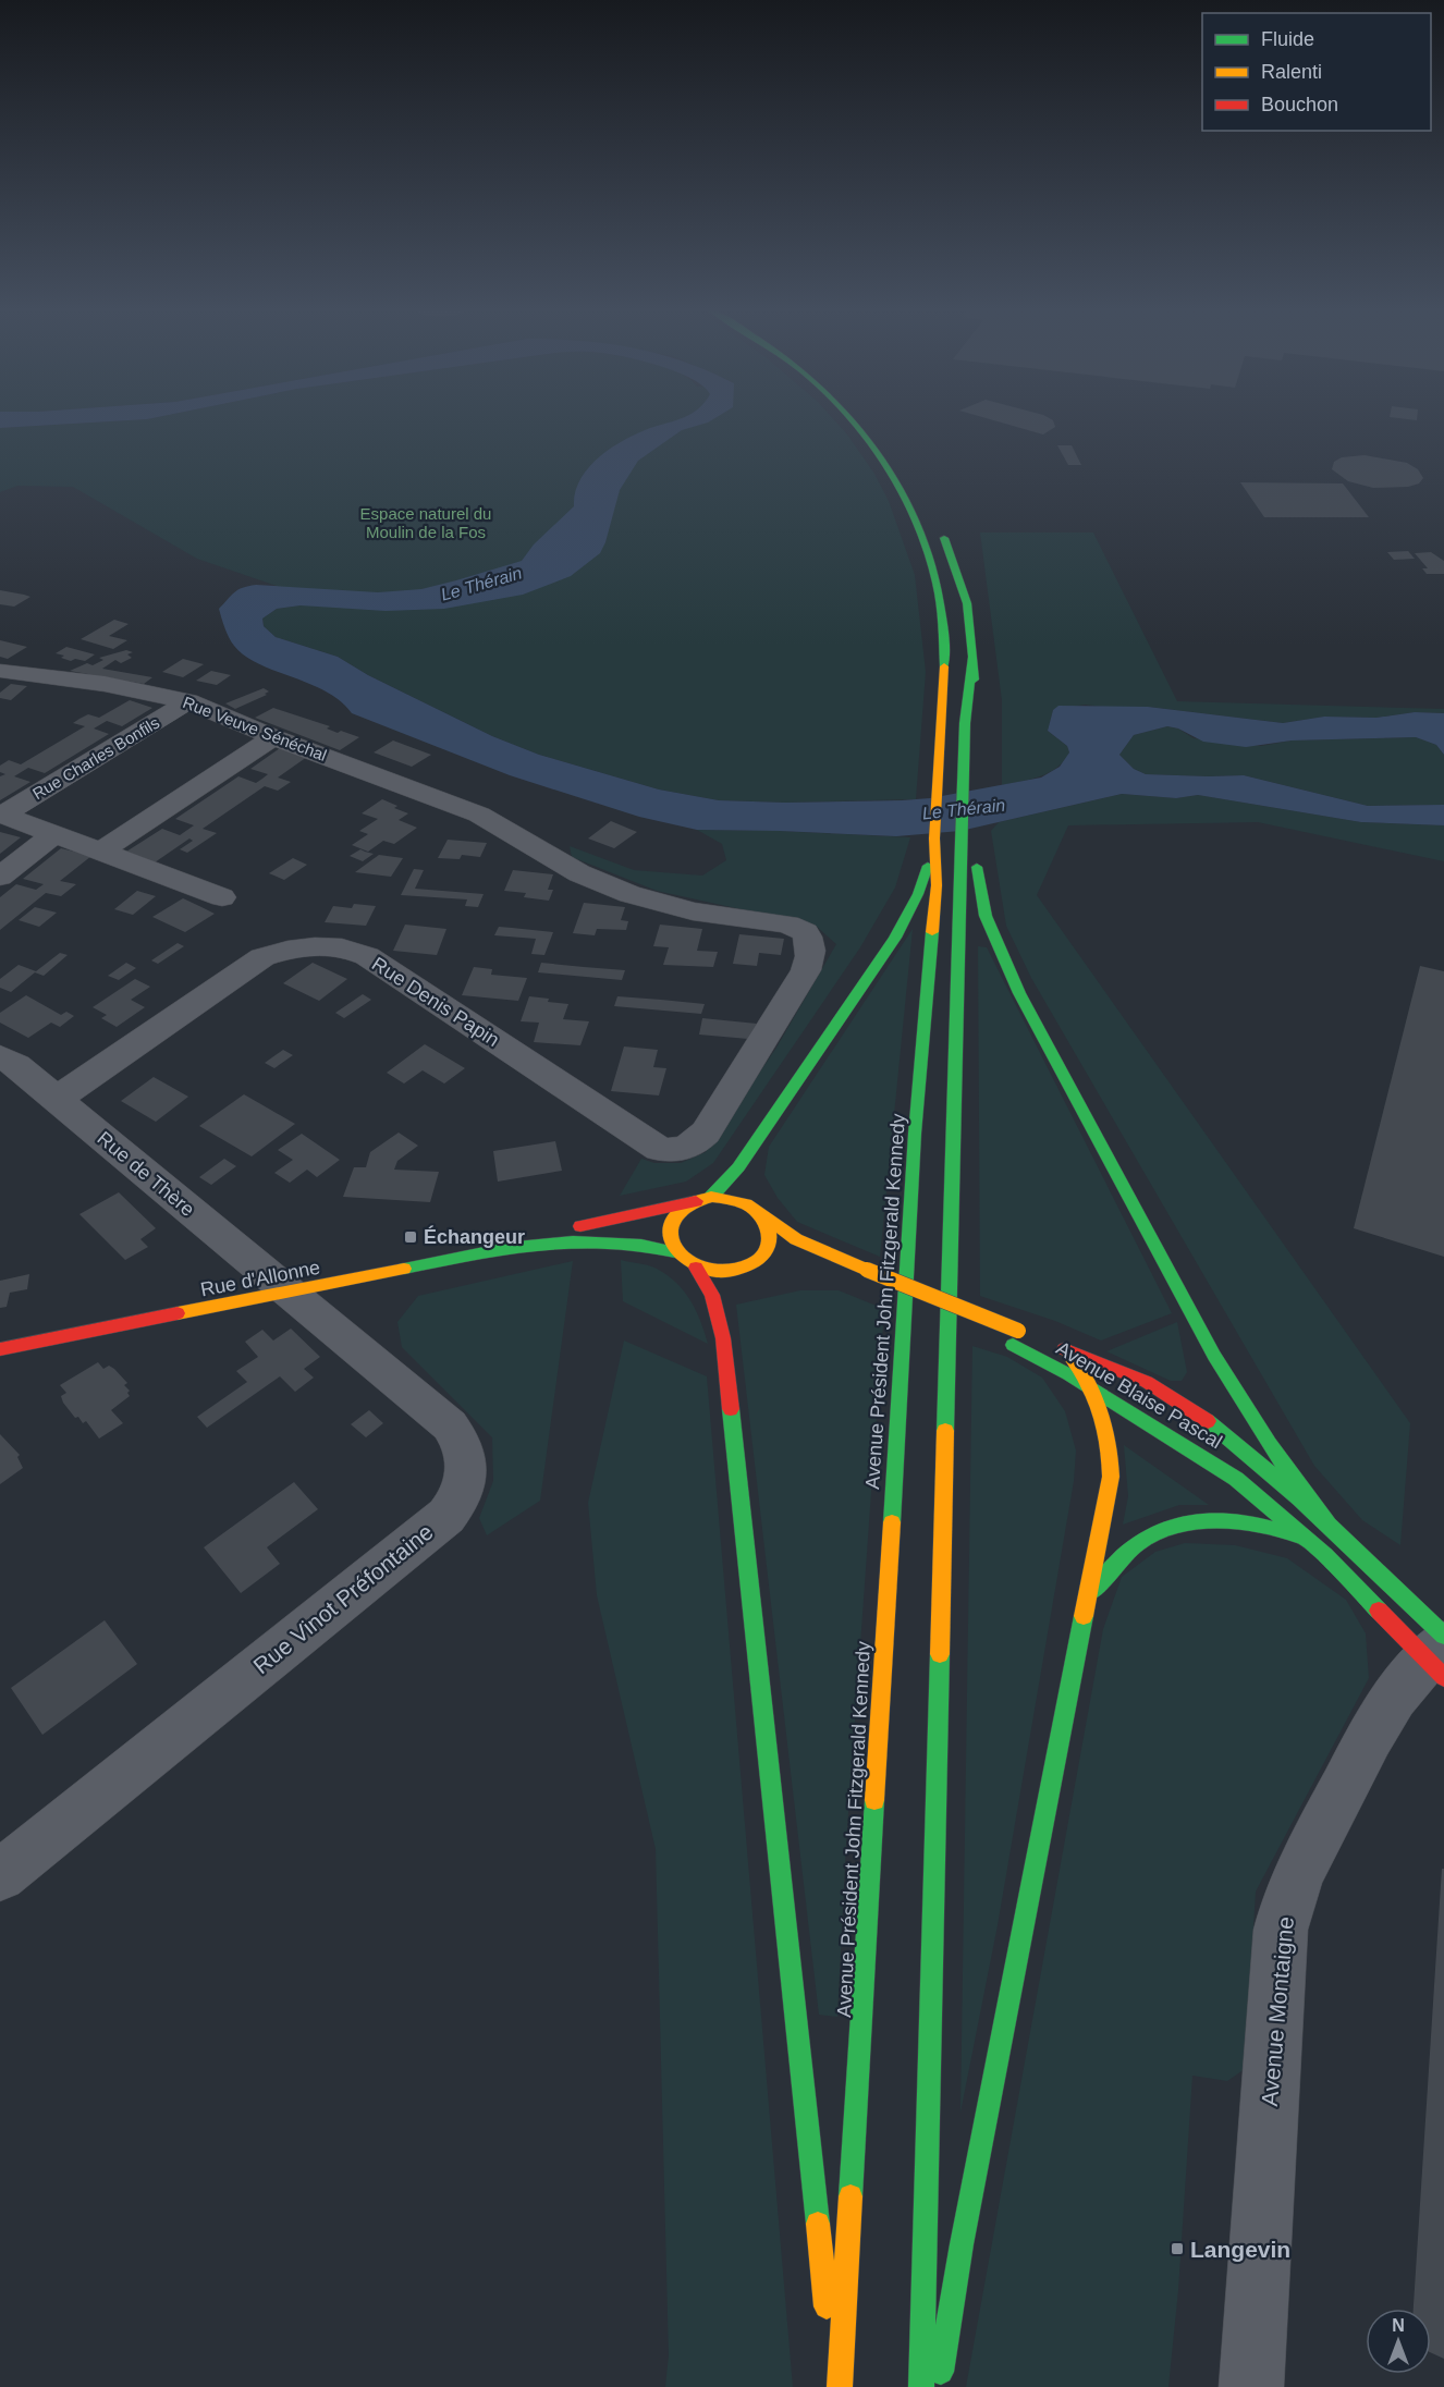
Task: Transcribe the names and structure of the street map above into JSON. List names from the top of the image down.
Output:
{
  "streets": {
    "main road": ["Rue d'Allonne", "Avenue Président John Fitzgerald Kennedy", "Avenue Blaise Pascal"],
    "street": [
      "Rue Veuve Sénéchal",
      "Rue Charles Bonfils",
      "Rue Denis Papin",
      "Rue de Thère",
      "Rue Vinot Préfontaine",
      "Avenue Montaigne"
    ]
  },
  "crossings": [
    ["Rue Veuve Sénéchal", "Rue Charles Bonfils"],
    ["Rue Veuve Sénéchal", "Rue Denis Papin"],
    ["Rue Denis Papin", "Rue de Thère"],
    ["Rue de Thère", "Rue d'Allonne"],
    ["Rue de Thère", "Rue Vinot Préfontaine"],
    ["Rue d'Allonne", "Avenue Blaise Pascal"],
    ["Rue d'Allonne", "Rue Vinot Préfontaine"],
    ["Avenue Blaise Pascal", "Avenue Montaigne"]
  ],
  "water": ["Le Thérain"],
  "parks": ["Espace naturel du Moulin de la Fos"],
  "places": {
    "transit": ["Échangeur", "Langevin"]
  },
  "legend": ["Fluide", "Ralenti", "Bouchon"],
  "north": "top"
}
